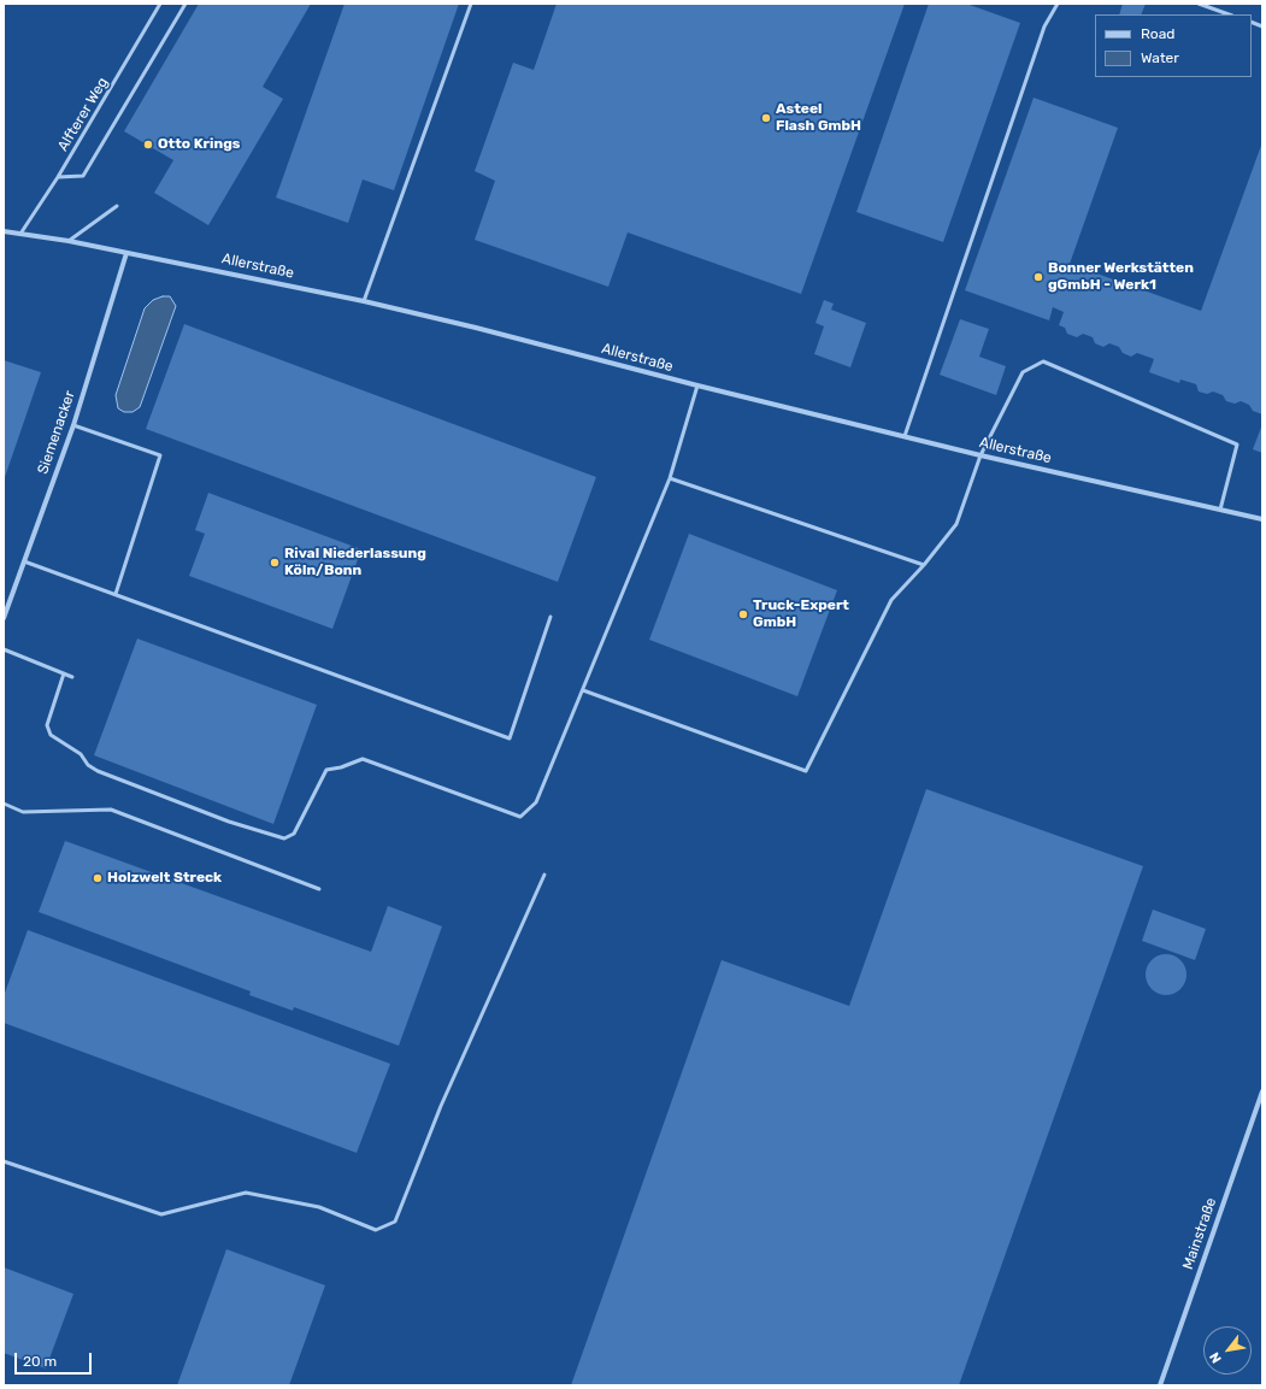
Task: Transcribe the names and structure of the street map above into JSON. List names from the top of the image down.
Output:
{
  "streets": {
    "street": ["Allerstraße", "Siemenacker", "Mainstraße"],
    "lane": ["Alfterer Weg"]
  },
  "crossings": [
    ["Alfterer Weg", "Allerstraße"],
    ["Allerstraße", "Siemenacker"]
  ],
  "places": [
    "Asteel Flash GmbH",
    "Otto Krings",
    "Bonner Werkstätten gGmbH - Werk1",
    "Rival Niederlassung Köln/Bonn",
    "Truck-Expert GmbH",
    "Holzwelt Streck"
  ],
  "legend": ["Road", "Water"],
  "scale_bar": "20 m",
  "north": "bottom left"
}
